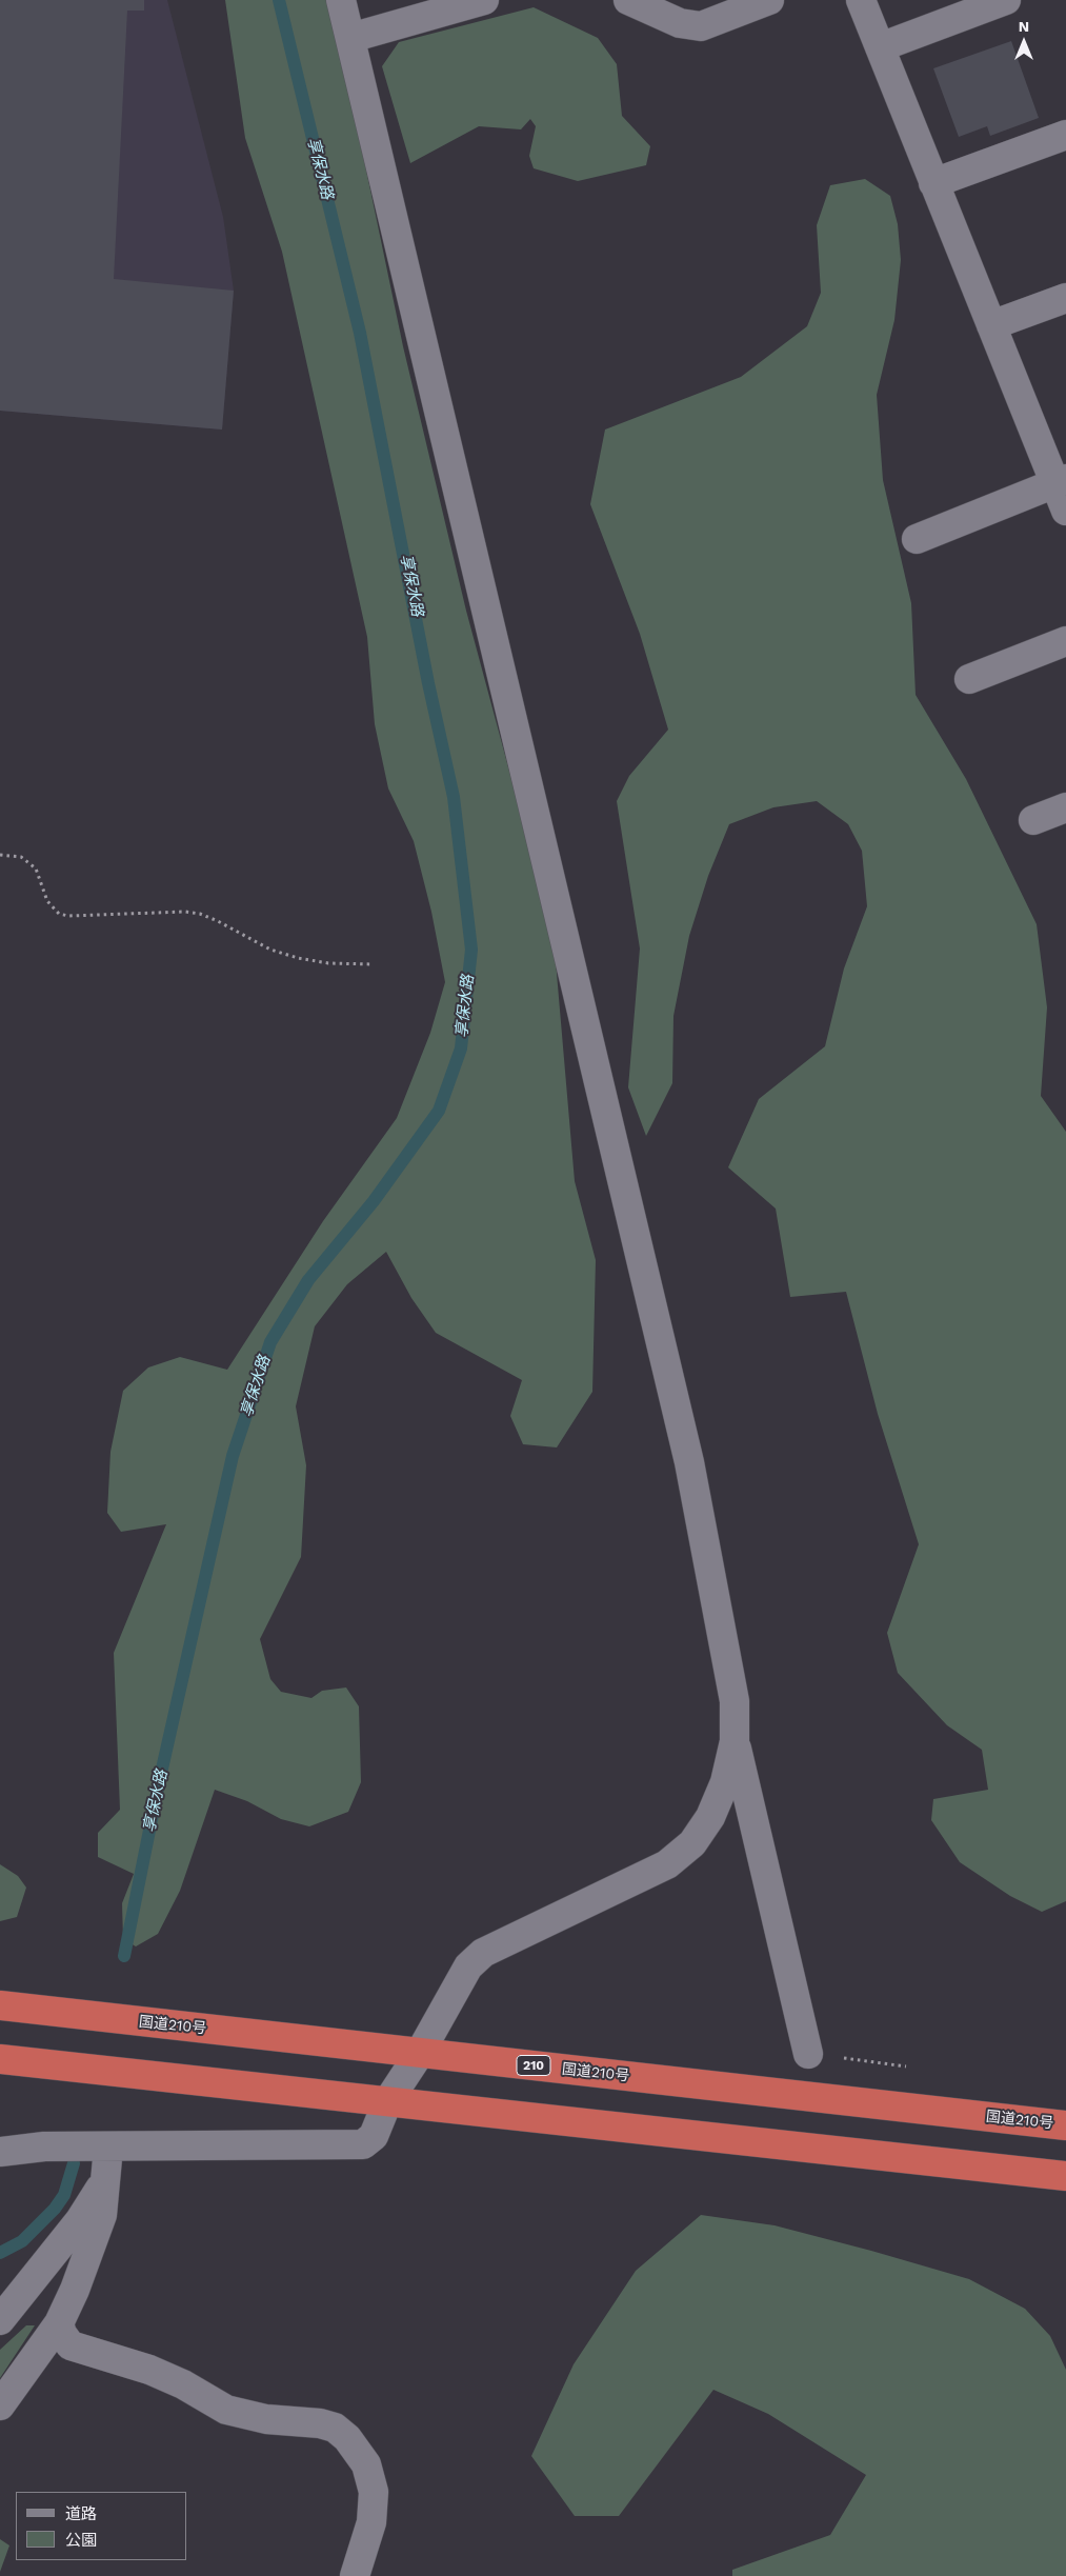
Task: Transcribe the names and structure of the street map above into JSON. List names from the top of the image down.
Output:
{
  "streets": {
    "highway": ["国道210号", "210"]
  },
  "water": ["享保水路"],
  "legend": ["道路", "公園"],
  "north": "top"
}
